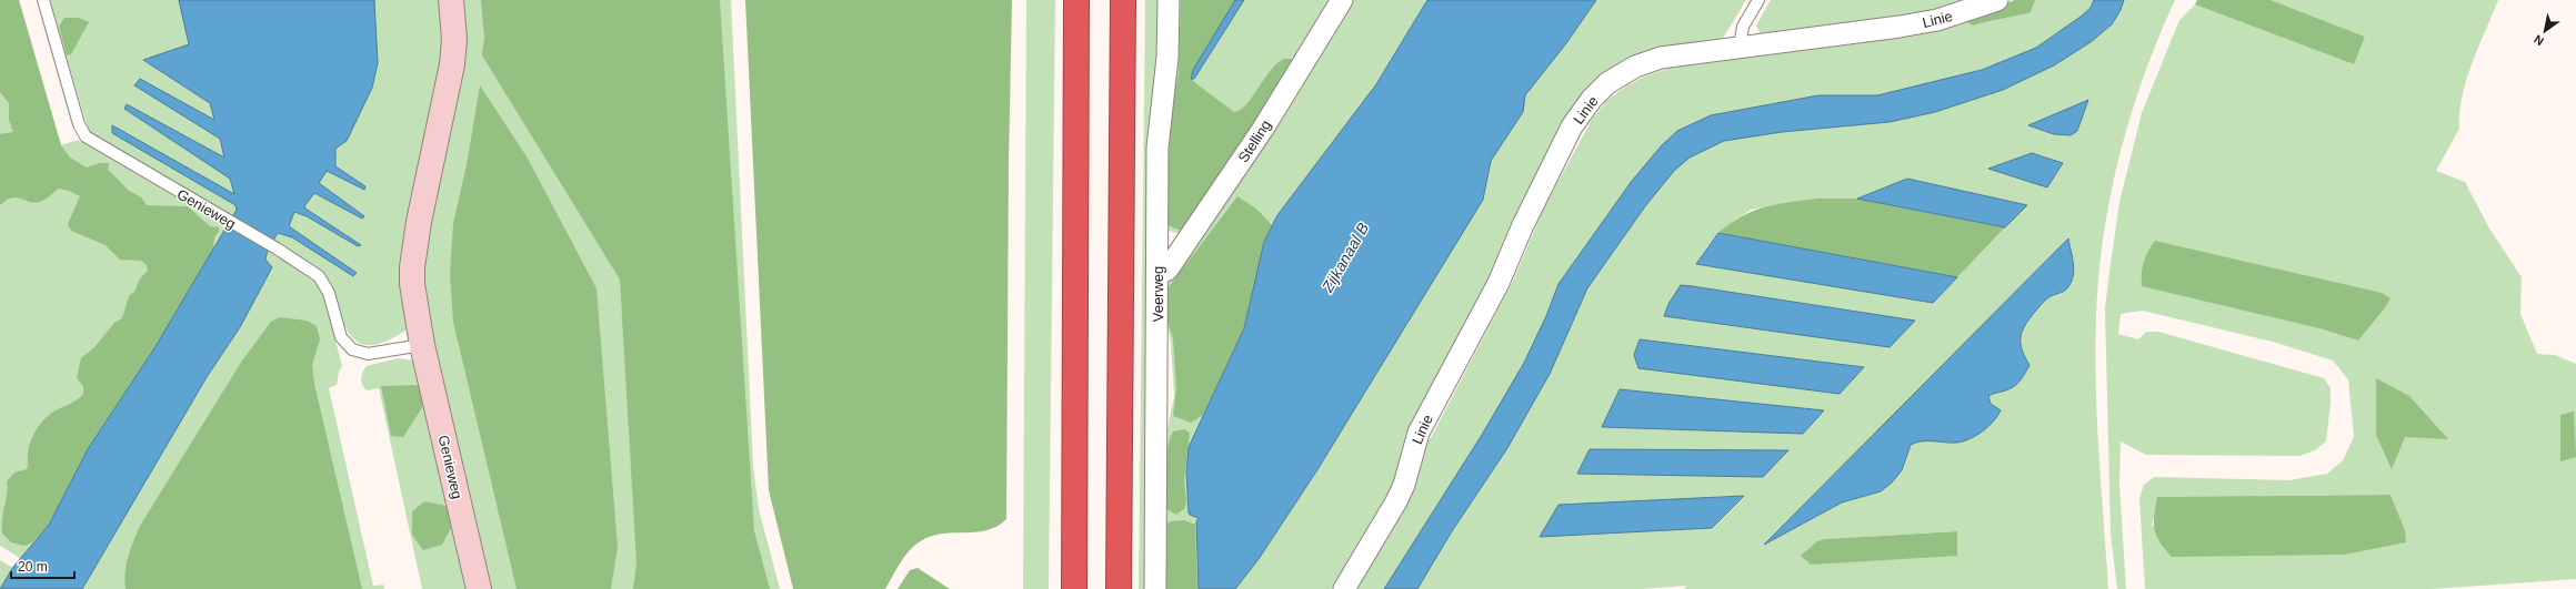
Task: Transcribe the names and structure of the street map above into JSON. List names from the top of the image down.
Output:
{
  "streets": {
    "street": [
      "Linie",
      "Stelling",
      "Genieweg",
      "Veerweg"
    ]
  },
  "crossings": [
    ["Stelling", "Veerweg"]
  ],
  "water": ["Zijkanaal B"],
  "scale_bar": "20 m",
  "north": "bottom left"
}
